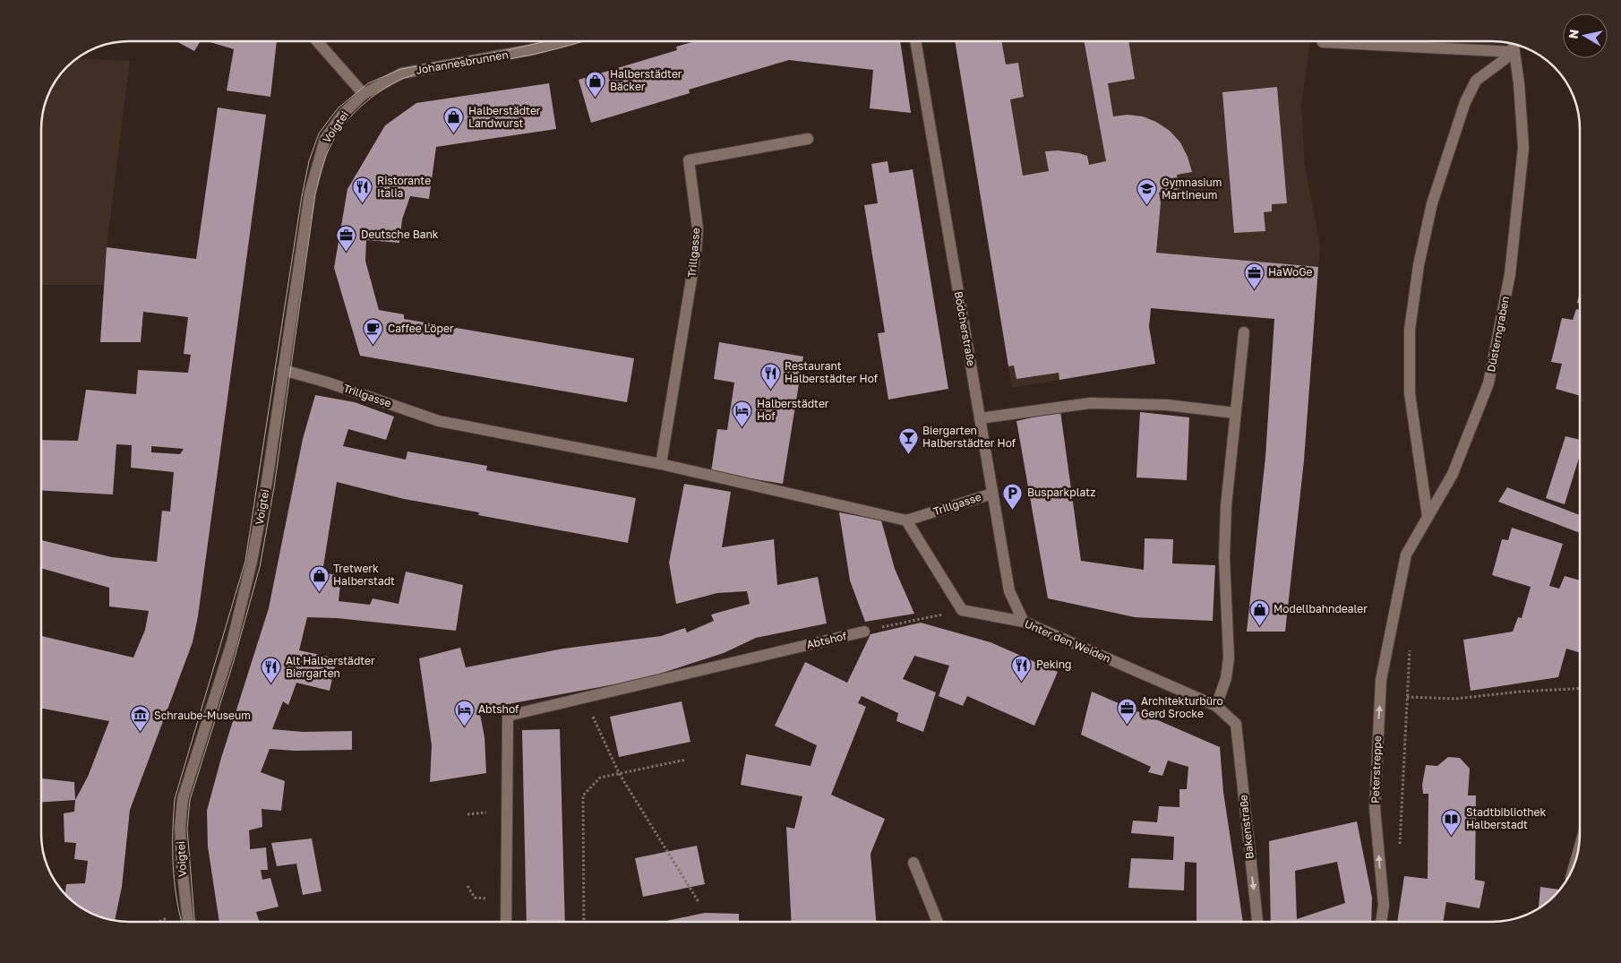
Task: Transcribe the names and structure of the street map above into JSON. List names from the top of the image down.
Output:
{
  "streets": {
    "street": [
      "Johannesbrunnen",
      "Voigtei",
      "Trillgasse",
      "Bödcherstraße",
      "Düsterngraben",
      "Abtshof",
      "Unter den Weiden",
      "Peterstreppe",
      "Bakenstraße"
    ]
  },
  "crossings": [
    ["Johannesbrunnen", "Voigtei"],
    ["Voigtei", "Trillgasse"],
    ["Trillgasse", "Bödcherstraße"],
    ["Bödcherstraße", "Unter den Weiden"],
    ["Düsterngraben", "Peterstreppe"],
    ["Unter den Weiden", "Bakenstraße"]
  ],
  "one_way": ["Peterstreppe", "Bakenstraße"],
  "places": {
    "shop": [
      "Halberstädter Bäcker",
      "Halberstädter Landwurst",
      "Tretwerk Halberstadt",
      "Modellbahndealer"
    ],
    "restaurant": [
      "Ristorante Italia",
      "Restaurant Halberstädter Hof",
      "Peking",
      "Alt Halberstädter Biergarten"
    ],
    "school or university": ["Gymnasium Martineum"],
    "office": ["Deutsche Bank", "HaWoGe", "Architekturbüro Gerd Srocke"],
    "cafe": ["Caffee Löper"],
    "hotel": ["Halberstädter Hof", "Abtshof"],
    "bar": ["Biergarten Halberstädter Hof"],
    "parking": ["Busparkplatz"],
    "museum": ["Schraube-Museum"],
    "library": ["Stadtbibliothek Halberstadt"]
  },
  "north": "left"
}
